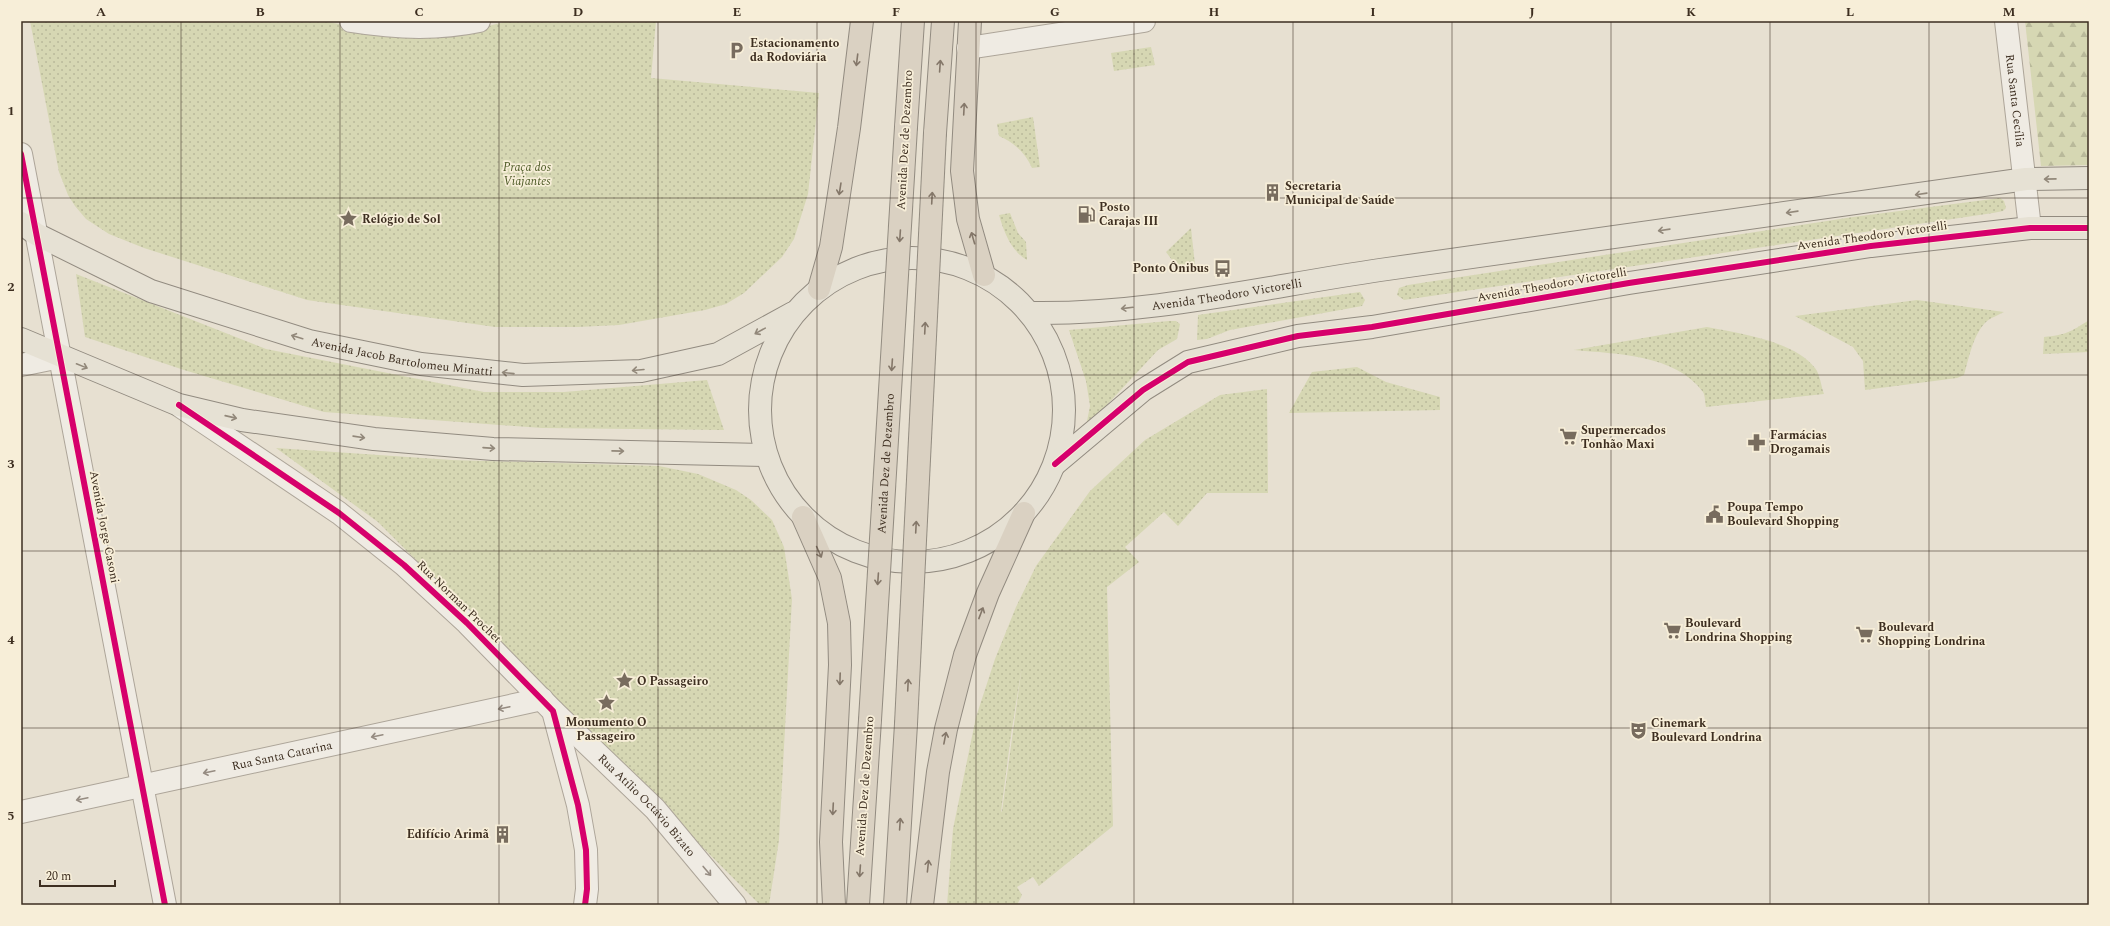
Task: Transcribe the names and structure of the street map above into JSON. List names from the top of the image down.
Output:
{
  "streets": {
    "highway": ["Avenida Dez de Dezembro"],
    "main road": ["Avenida Theodoro Victorelli", "Avenida Jacob Bartolomeu Minatti"],
    "street": [
      "Rua Santa Cecília",
      "Avenida Jorge Casoni",
      "Rua Norman Prochet",
      "Rua Santa Catarina",
      "Rua Atílio Octávio Bizato"
    ]
  },
  "crossings": [
    ["Rua Santa Cecília", "Avenida Theodoro Victorelli"],
    ["Avenida Jacob Bartolomeu Minatti", "Avenida Jorge Casoni"],
    ["Avenida Jorge Casoni", "Rua Santa Catarina"],
    ["Rua Norman Prochet", "Rua Santa Catarina"],
    ["Rua Norman Prochet", "Rua Atílio Octávio Bizato"],
    ["Rua Santa Catarina", "Rua Atílio Octávio Bizato"]
  ],
  "one_way": ["Rua Santa Catarina", "Rua Atílio Octávio Bizato"],
  "parks": ["Praça dos Viajantes"],
  "places": {
    "parking": ["Estacionamento da Rodoviária"],
    "building": ["Secretaria Municipal de Saúde", "Edifício Arimã"],
    "fuel station": ["Posto Carajas III"],
    "place": ["Relógio de Sol", "O Passageiro", "Monumento O Passageiro"],
    "bus stop": ["Ponto Ônibus"],
    "supermarket": ["Supermercados Tonhão Maxi", "Boulevard Londrina Shopping", "Boulevard Shopping Londrina"],
    "pharmacy": ["Farmácias Drogamais"],
    "public building": ["Poupa Tempo Boulevard Shopping"],
    "theatre": ["Cinemark Boulevard Londrina"]
  },
  "scale_bar": "20 m",
  "grid": {
    "columns": [
      "A",
      "B",
      "C",
      "D",
      "E",
      "F",
      "G",
      "H",
      "I",
      "J",
      "K",
      "L",
      "M"
    ],
    "rows": [
      "1",
      "2",
      "3",
      "4",
      "5"
    ]
  }
}
